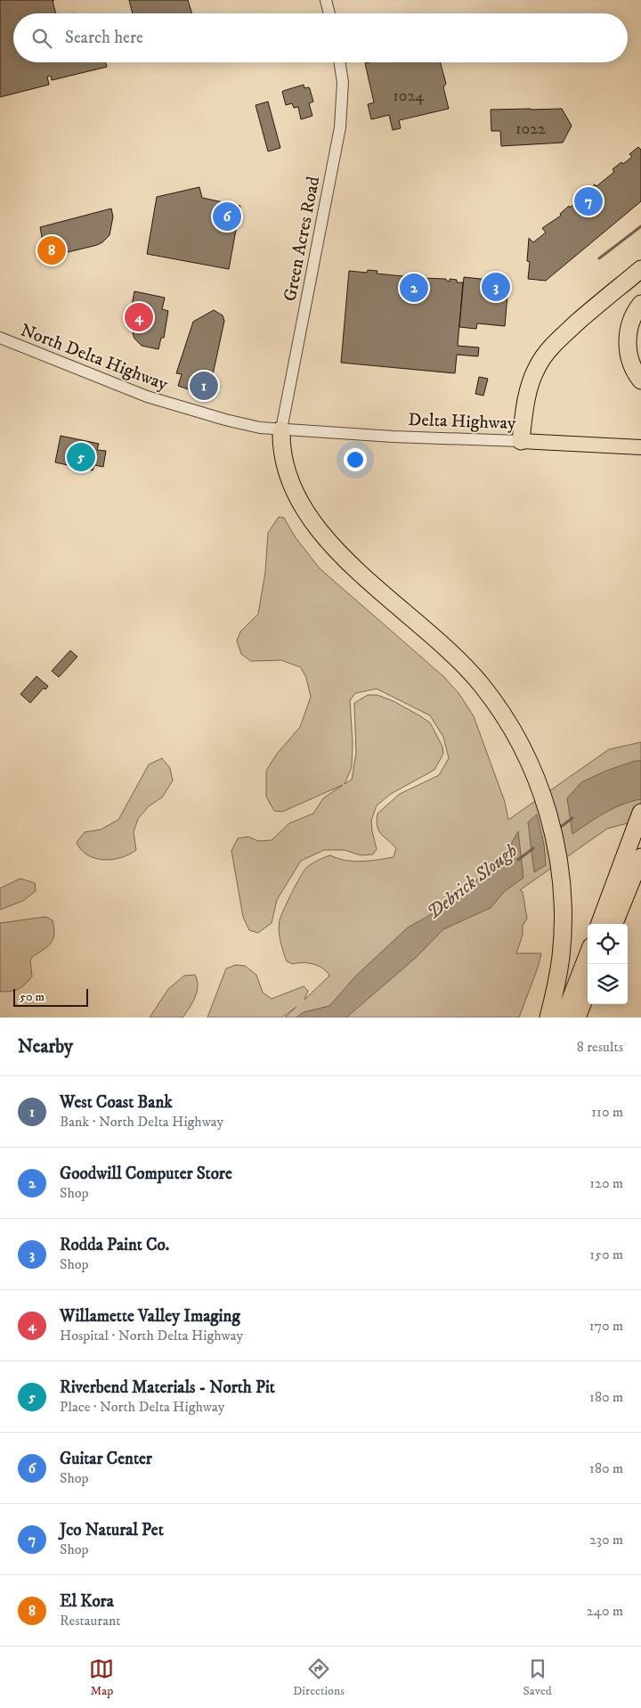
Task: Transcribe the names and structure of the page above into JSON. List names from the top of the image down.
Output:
{
  "streets": {
    "highway": ["Delta Highway"],
    "street": ["Green Acres Road", "North Delta Highway"]
  },
  "crossings": [
    ["Green Acres Road", "North Delta Highway"],
    ["Green Acres Road", "Delta Highway"],
    ["North Delta Highway", "Delta Highway"]
  ],
  "water": ["Debrick Slough"],
  "house_numbers": ["1024", "1022"],
  "scale_bar": "50 m",
  "page": {
    "search": "Search here",
    "pins": [
      "7",
      "6",
      "8",
      "3",
      "2",
      "4",
      "1",
      "5"
    ],
    "scale": "50 m",
    "heading": ["Nearby", "8 results"],
    "list": [
      {
        "mark": "1",
        "name": "West Coast Bank",
        "note": "Bank · North Delta Highway",
        "value": "110 m"
      },
      {
        "mark": "2",
        "name": "Goodwill Computer Store",
        "note": "Shop",
        "value": "120 m"
      },
      {
        "mark": "3",
        "name": "Rodda Paint Co.",
        "note": "Shop",
        "value": "150 m"
      },
      {
        "mark": "4",
        "name": "Willamette Valley Imaging",
        "note": "Hospital · North Delta Highway",
        "value": "170 m"
      },
      {
        "mark": "5",
        "name": "Riverbend Materials - North Pit",
        "note": "Place · North Delta Highway",
        "value": "180 m"
      },
      {
        "mark": "6",
        "name": "Guitar Center",
        "note": "Shop",
        "value": "180 m"
      },
      {
        "mark": "7",
        "name": "Jco Natural Pet",
        "note": "Shop",
        "value": "230 m"
      },
      {
        "mark": "8",
        "name": "El Kora",
        "note": "Restaurant",
        "value": "240 m"
      }
    ],
    "nav": ["Map", "Directions", "Saved"]
  }
}
